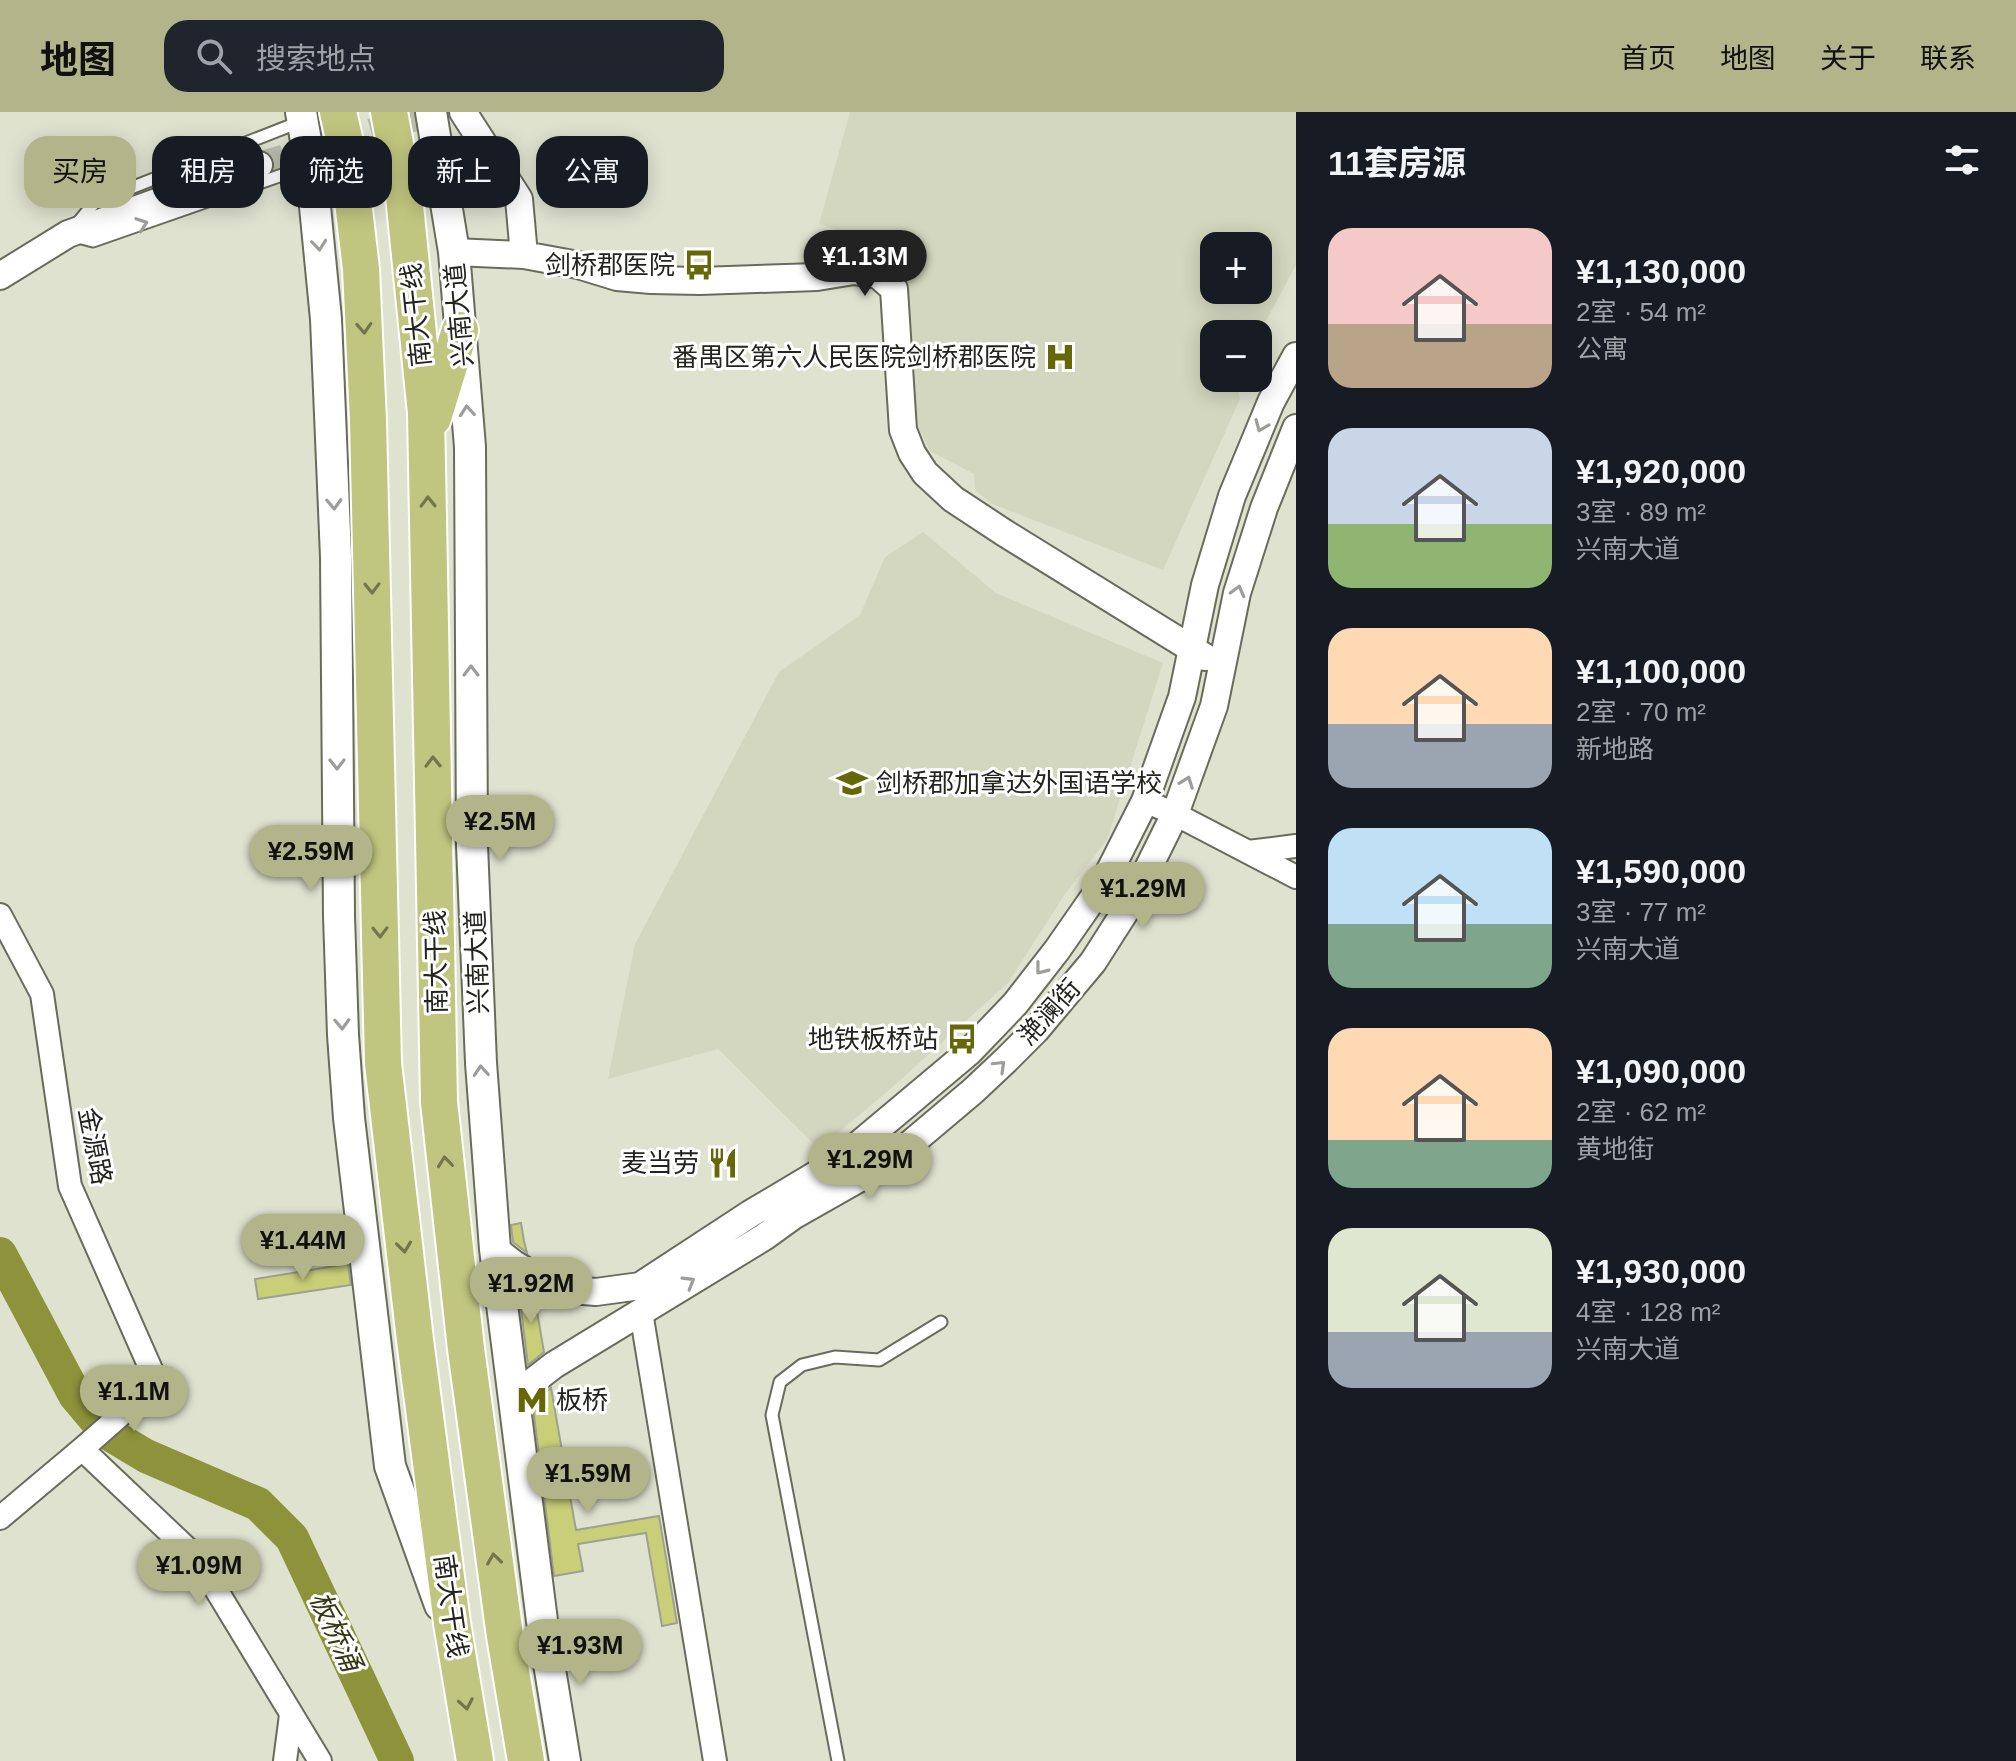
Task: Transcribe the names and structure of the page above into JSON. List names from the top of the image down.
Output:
{
  "streets": {
    "highway": ["南大干线"],
    "main road": ["兴南大道"],
    "street": ["滟澜街", "金源路"]
  },
  "crossings": [
    ["兴南大道", "滟澜街"]
  ],
  "water": ["板桥涌"],
  "places": {
    "bus stop": ["剑桥郡医院", "地铁板桥站"],
    "hospital": ["番禺区第六人民医院剑桥郡医院"],
    "school or university": ["剑桥郡加拿达外国语学校"],
    "restaurant": ["麦当劳"],
    "metro station": ["板桥"]
  },
  "page": {
    "header": "地图",
    "search": "搜索地点",
    "nav": [
      "首页",
      "地图",
      "关于",
      "联系"
    ],
    "heading": "11套房源",
    "chip": [
      "买房",
      "租房",
      "筛选",
      "新上",
      "公寓"
    ],
    "list": [
      {
        "name": "¥1,130,000",
        "note": "2室 · 54 m² · 公寓"
      },
      {
        "name": "¥1,920,000",
        "note": "3室 · 89 m² · 兴南大道"
      },
      {
        "name": "¥1,100,000",
        "note": "2室 · 70 m² · 新地路"
      },
      {
        "name": "¥1,590,000",
        "note": "3室 · 77 m² · 兴南大道"
      },
      {
        "name": "¥1,090,000",
        "note": "2室 · 62 m² · 黄地街"
      },
      {
        "name": "¥1,930,000",
        "note": "4室 · 128 m² · 兴南大道"
      }
    ],
    "price": [
      "¥1.13M",
      "¥2.5M",
      "¥2.59M",
      "¥1.29M",
      "¥1.29M",
      "¥1.44M",
      "¥1.92M",
      "¥1.1M",
      "¥1.59M",
      "¥1.09M",
      "¥1.93M"
    ],
    "map_buttons": ["+", "−"]
  }
}
